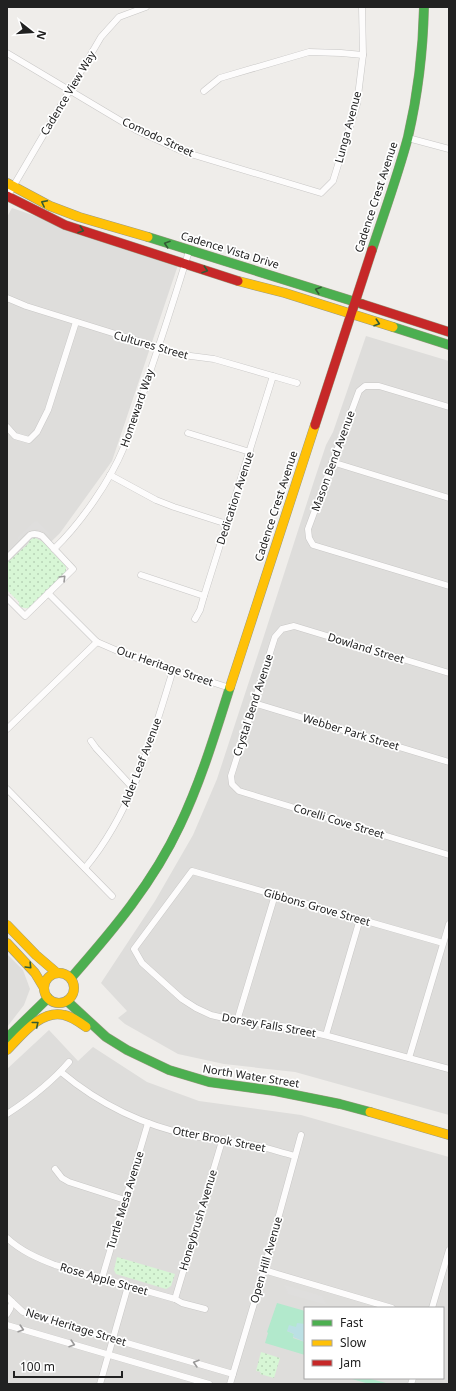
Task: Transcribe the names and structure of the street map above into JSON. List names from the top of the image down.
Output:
{
  "streets": {
    "street": [
      "Cadence View Way",
      "Lunga Avenue",
      "Comodo Street",
      "Cadence Crest Avenue",
      "Cadence Vista Drive",
      "Cultures Street",
      "Homeward Way",
      "Mason Bend Avenue",
      "Dedication Avenue",
      "Dowland Street",
      "Our Heritage Street",
      "Crystal Bend Avenue",
      "Webber Park Street",
      "Alder Leaf Avenue",
      "Corelli Cove Street",
      "Gibbons Grove Street",
      "Dorsey Falls Street",
      "North Water Street",
      "Otter Brook Street",
      "Turtle Mesa Avenue",
      "Honeybrush Avenue",
      "Open Hill Avenue",
      "Rose Apple Street",
      "New Heritage Street"
    ]
  },
  "crossings": [
    ["Cadence View Way", "Comodo Street"],
    ["Cadence View Way", "Cadence Vista Drive"],
    ["Lunga Avenue", "Comodo Street"],
    ["Cadence Crest Avenue", "Cadence Vista Drive"],
    ["Cadence Crest Avenue", "Our Heritage Street"],
    ["Cadence Crest Avenue", "North Water Street"],
    ["Cadence Vista Drive", "Homeward Way"],
    ["Cultures Street", "Homeward Way"],
    ["Cultures Street", "Dedication Avenue"],
    ["Dowland Street", "Crystal Bend Avenue"],
    ["Our Heritage Street", "Alder Leaf Avenue"],
    ["Crystal Bend Avenue", "Webber Park Street"],
    ["Crystal Bend Avenue", "Corelli Cove Street"],
    ["Gibbons Grove Street", "Dorsey Falls Street"],
    ["Otter Brook Street", "Turtle Mesa Avenue"],
    ["Otter Brook Street", "Honeybrush Avenue"],
    ["Otter Brook Street", "Open Hill Avenue"],
    ["Turtle Mesa Avenue", "Rose Apple Street"],
    ["Honeybrush Avenue", "Rose Apple Street"],
    ["Open Hill Avenue", "New Heritage Street"]
  ],
  "legend": ["Fast", "Slow", "Jam"],
  "scale_bar": "100 m",
  "north": "right"
}
